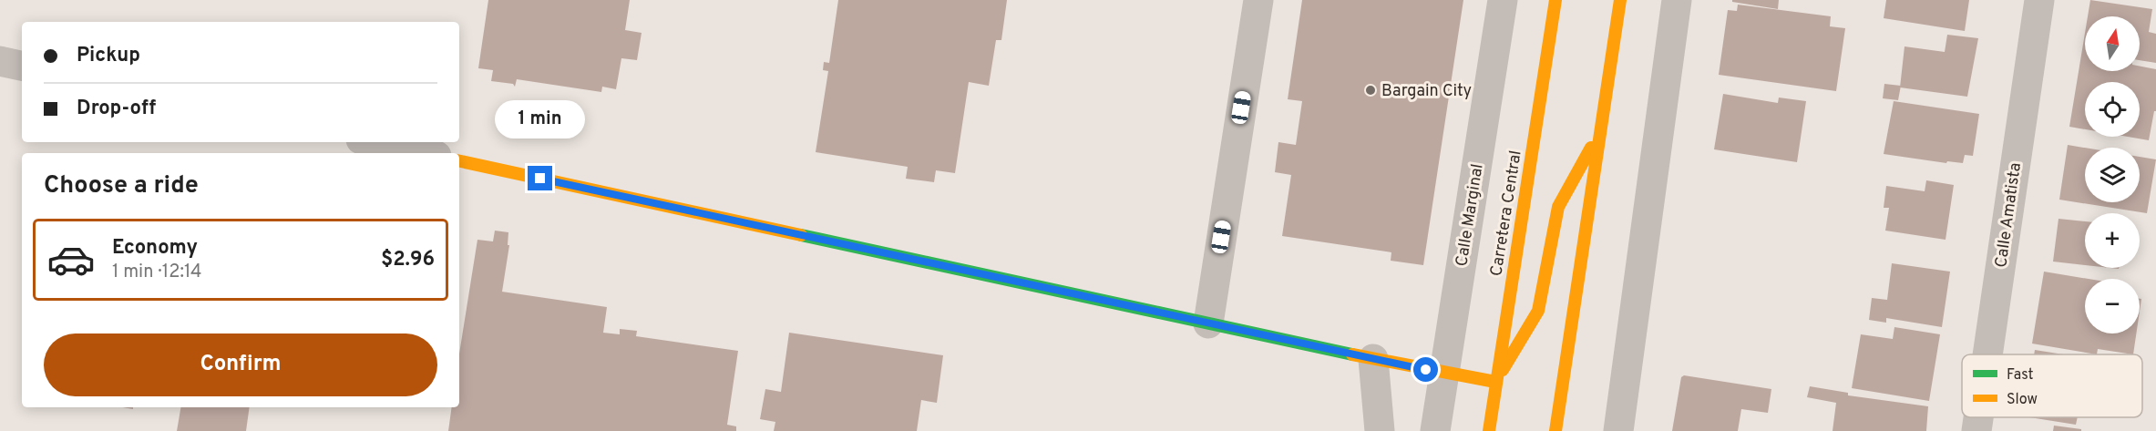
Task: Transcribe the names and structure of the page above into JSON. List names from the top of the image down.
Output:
{
  "streets": {
    "main road": ["Carretera Central"],
    "street": ["Calle Marginal", "Calle Amatista"]
  },
  "places": ["Bargain City"],
  "legend": ["Fast", "Slow"],
  "north": "top",
  "page": {
    "map_buttons": ["+", "−"],
    "banner": ["Pickup", "Drop-off"],
    "bubble": "1 min",
    "heading": "Choose a ride",
    "list": [
      {
        "name": "Economy",
        "note": "1 min · 12:14",
        "value": "$2.96"
      }
    ],
    "buttons": "Confirm"
  }
}
